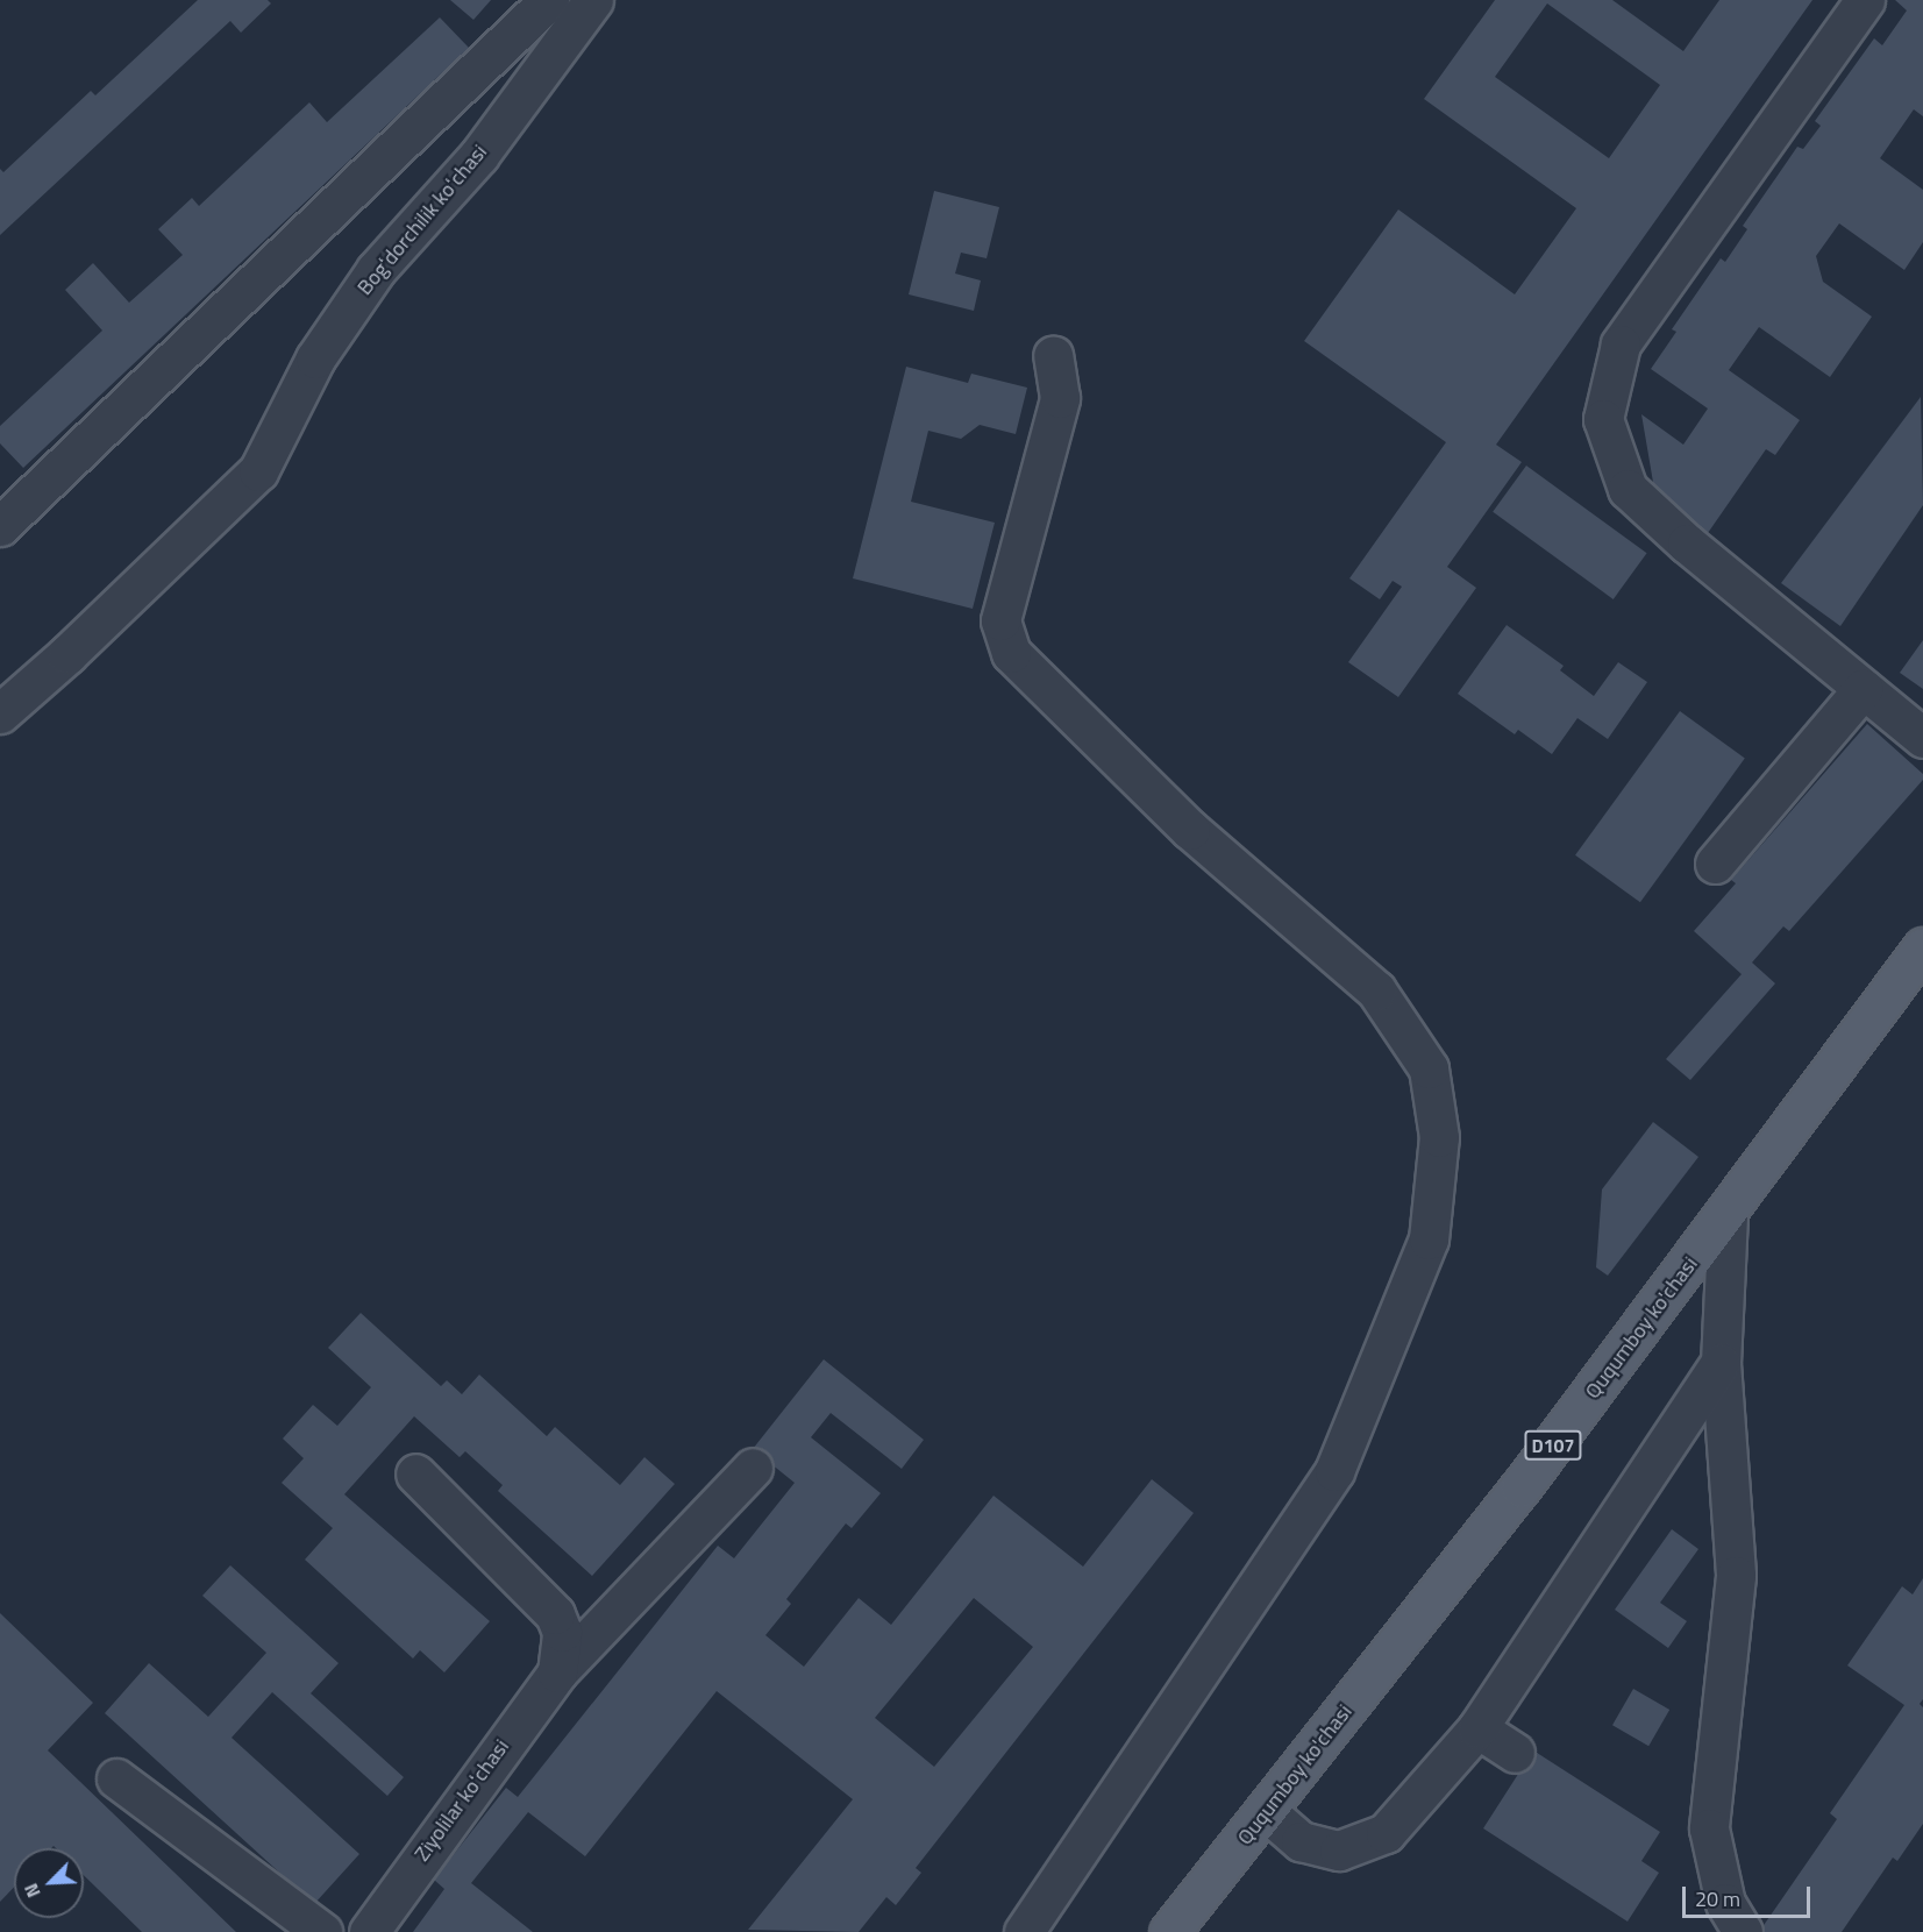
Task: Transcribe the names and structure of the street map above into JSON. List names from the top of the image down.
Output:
{
  "streets": {
    "main road": ["Ququmboy ko'chasi", "D107"],
    "street": ["Bogʻdorchilik koʻchasi", "Ziyolilar koʻchasi"]
  },
  "scale_bar": "20 m",
  "north": "bottom left"
}
